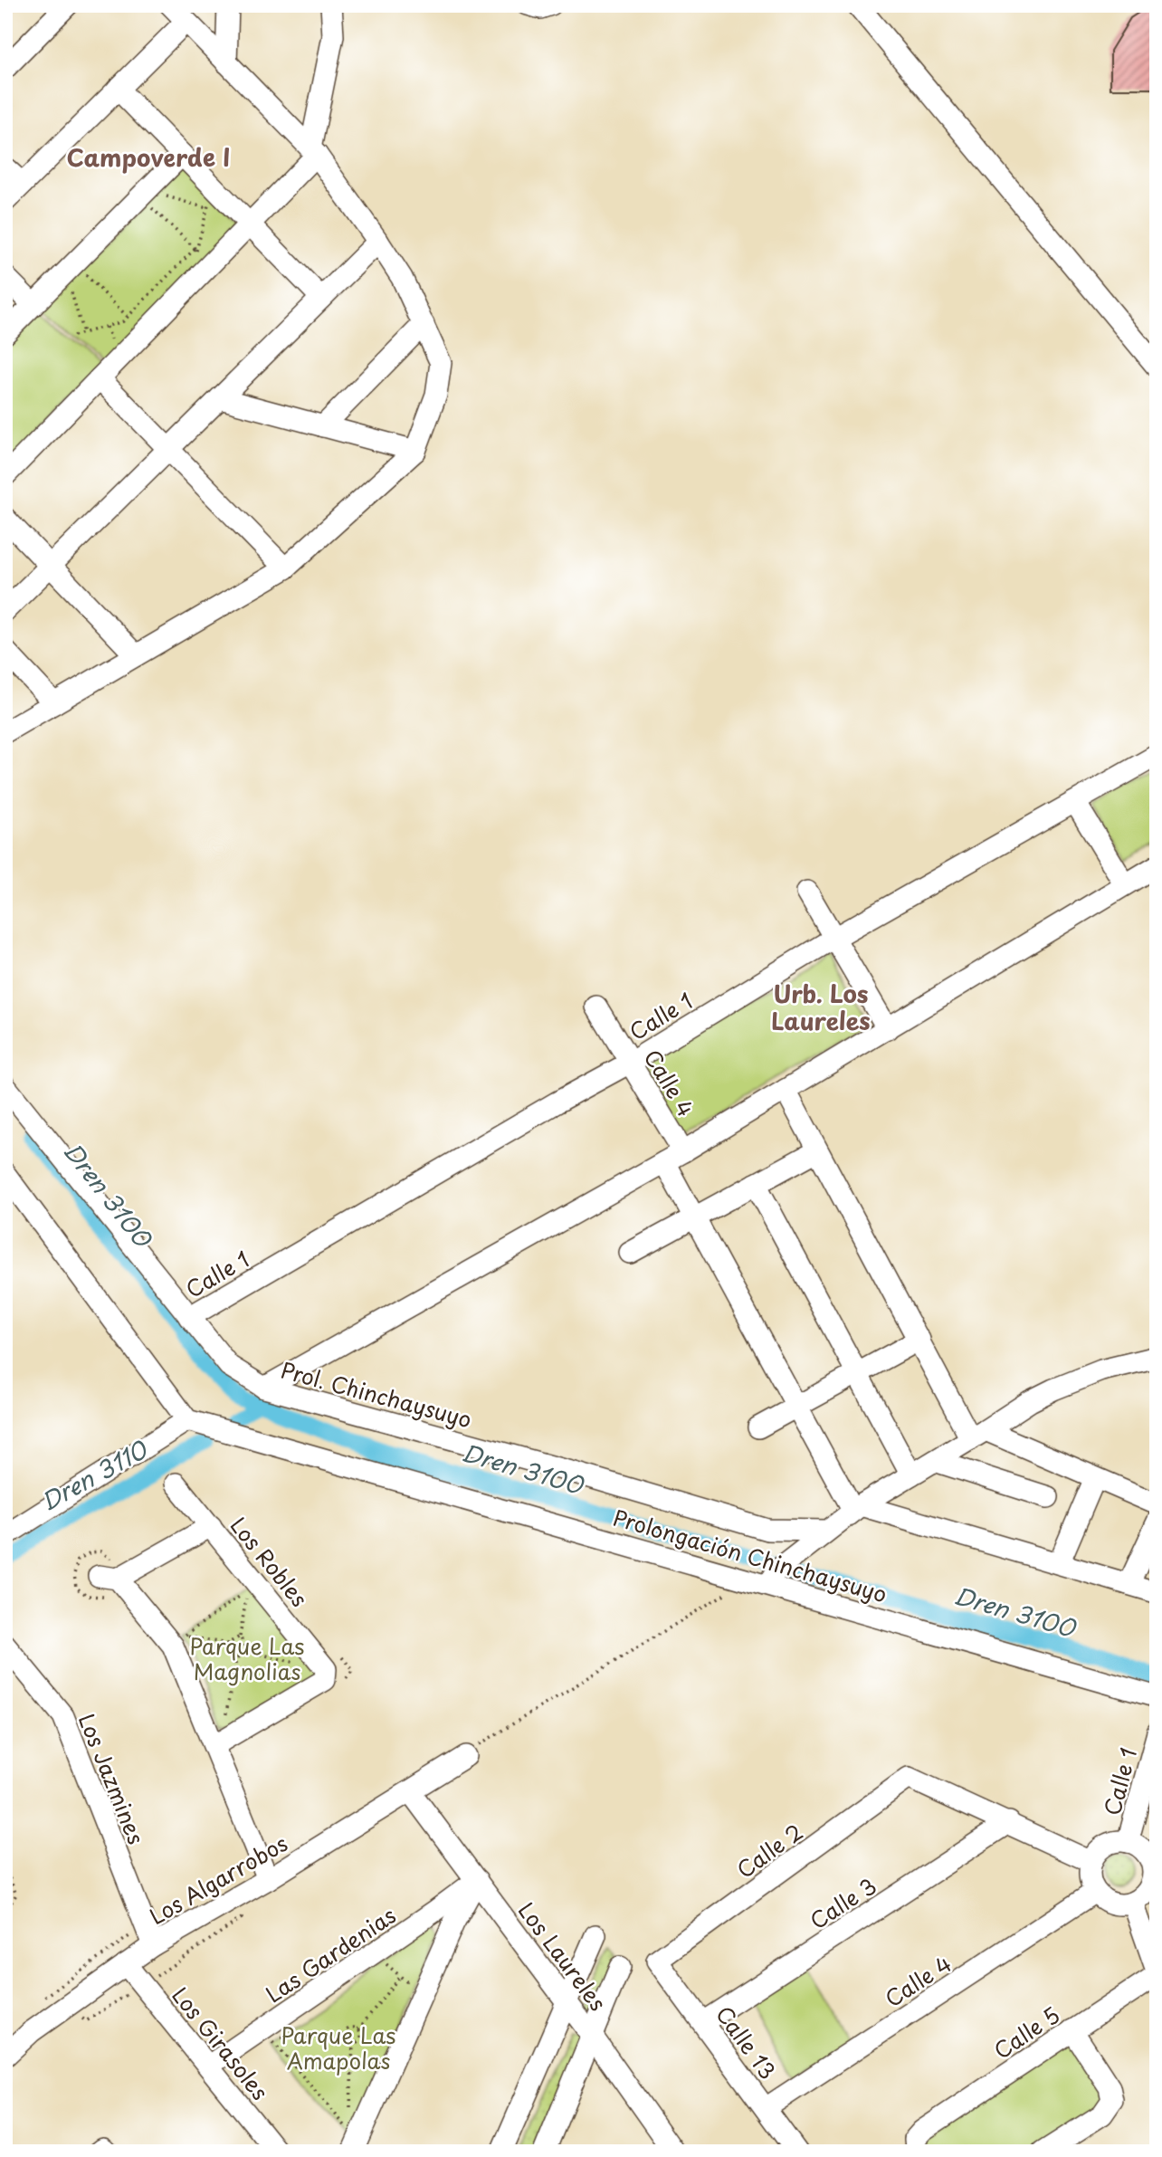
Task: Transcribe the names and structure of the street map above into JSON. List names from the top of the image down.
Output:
{
  "streets": {
    "street": [
      "Calle 1",
      "Calle 4",
      "Prol. Chinchaysuyo",
      "Prolongación Chinchaysuyo",
      "Los Robles",
      "Los Jazmines",
      "Calle 2",
      "Los Algarrobos",
      "Calle 3",
      "Las Gardenias",
      "Los Laureles",
      "Calle 5",
      "Calle 13",
      "Los Girasoles"
    ]
  },
  "crossings": [
    ["Calle 1", "Calle 4"],
    ["Calle 1", "Prol. Chinchaysuyo"],
    ["Calle 4", "Calle 13"],
    ["Los Jazmines", "Los Algarrobos"],
    ["Calle 2", "Calle 3"],
    ["Calle 2", "Calle 13"],
    ["Los Algarrobos", "Los Laureles"],
    ["Los Algarrobos", "Los Girasoles"],
    ["Calle 3", "Calle 13"],
    ["Las Gardenias", "Los Laureles"],
    ["Las Gardenias", "Los Girasoles"]
  ],
  "districts": ["Campoverde I", "Urb. Los Laureles"],
  "water": ["Dren 3100", "Dren 3110"],
  "parks": ["Parque Las Magnolias", "Parque Las Amapolas"]
}
